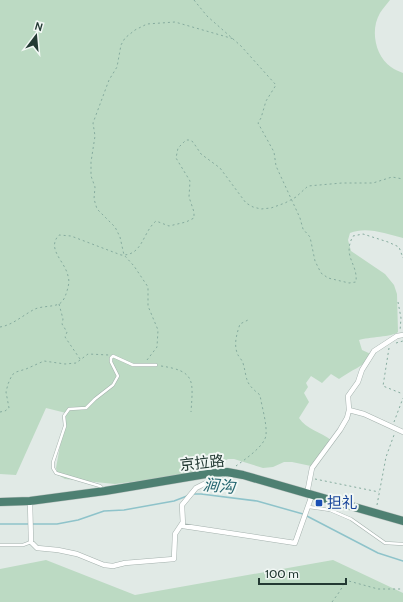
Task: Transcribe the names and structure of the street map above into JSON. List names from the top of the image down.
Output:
{
  "streets": {
    "highway": ["京拉路"]
  },
  "water": ["涧沟"],
  "places": {
    "transit": ["担礼"]
  },
  "scale_bar": "100 m",
  "north": "top"
}
